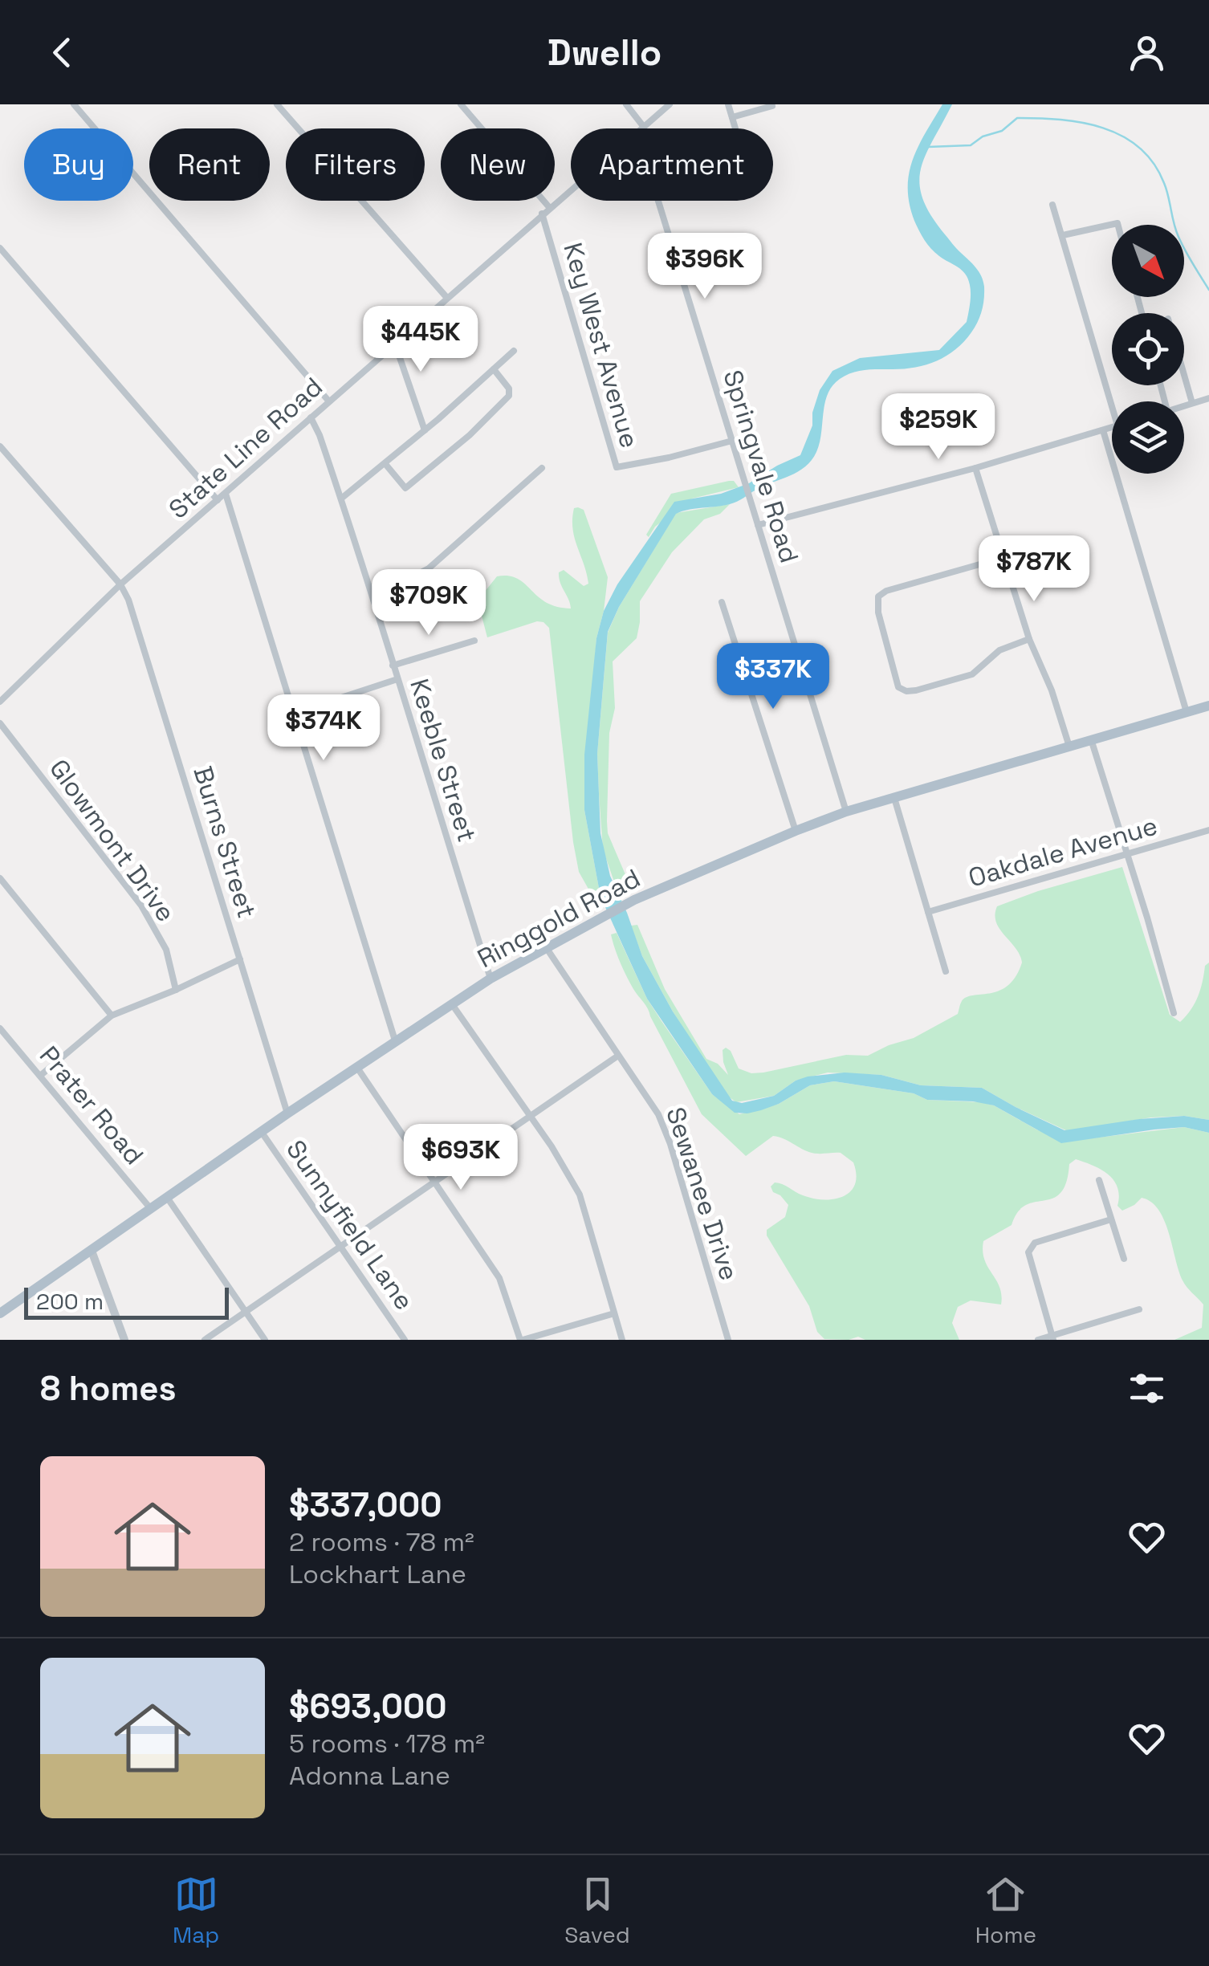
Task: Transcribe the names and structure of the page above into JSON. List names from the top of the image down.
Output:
{
  "streets": {
    "main road": ["Ringgold Road"],
    "street": [
      "Key West Avenue",
      "State Line Road",
      "Springvale Road",
      "Keeble Street",
      "Glowmont Drive",
      "Burns Street",
      "Oakdale Avenue",
      "Prater Road",
      "Sewanee Drive",
      "Sunnyfield Lane"
    ]
  },
  "crossings": [
    ["Key West Avenue", "State Line Road"],
    ["Key West Avenue", "Springvale Road"],
    ["State Line Road", "Keeble Street"],
    ["State Line Road", "Burns Street"],
    ["Springvale Road", "Ringgold Road"],
    ["Keeble Street", "Ringgold Road"],
    ["Burns Street", "Ringgold Road"],
    ["Ringgold Road", "Prater Road"],
    ["Ringgold Road", "Sewanee Drive"],
    ["Ringgold Road", "Sunnyfield Lane"]
  ],
  "scale_bar": "200 m",
  "north": "bottom right",
  "page": {
    "header": "Dwello",
    "chip": [
      "Buy",
      "Rent",
      "Filters",
      "New",
      "Apartment"
    ],
    "price": [
      "$396K",
      "$445K",
      "$259K",
      "$787K",
      "$709K",
      "$337K",
      "$374K",
      "$693K"
    ],
    "scale": "200 m",
    "heading": "8 homes",
    "list": [
      {
        "name": "$337,000",
        "note": "2 rooms · 78 m² · Lockhart Lane"
      },
      {
        "name": "$693,000",
        "note": "5 rooms · 178 m² · Adonna Lane"
      }
    ],
    "tabs": ["Map", "Saved", "Home"]
  }
}
